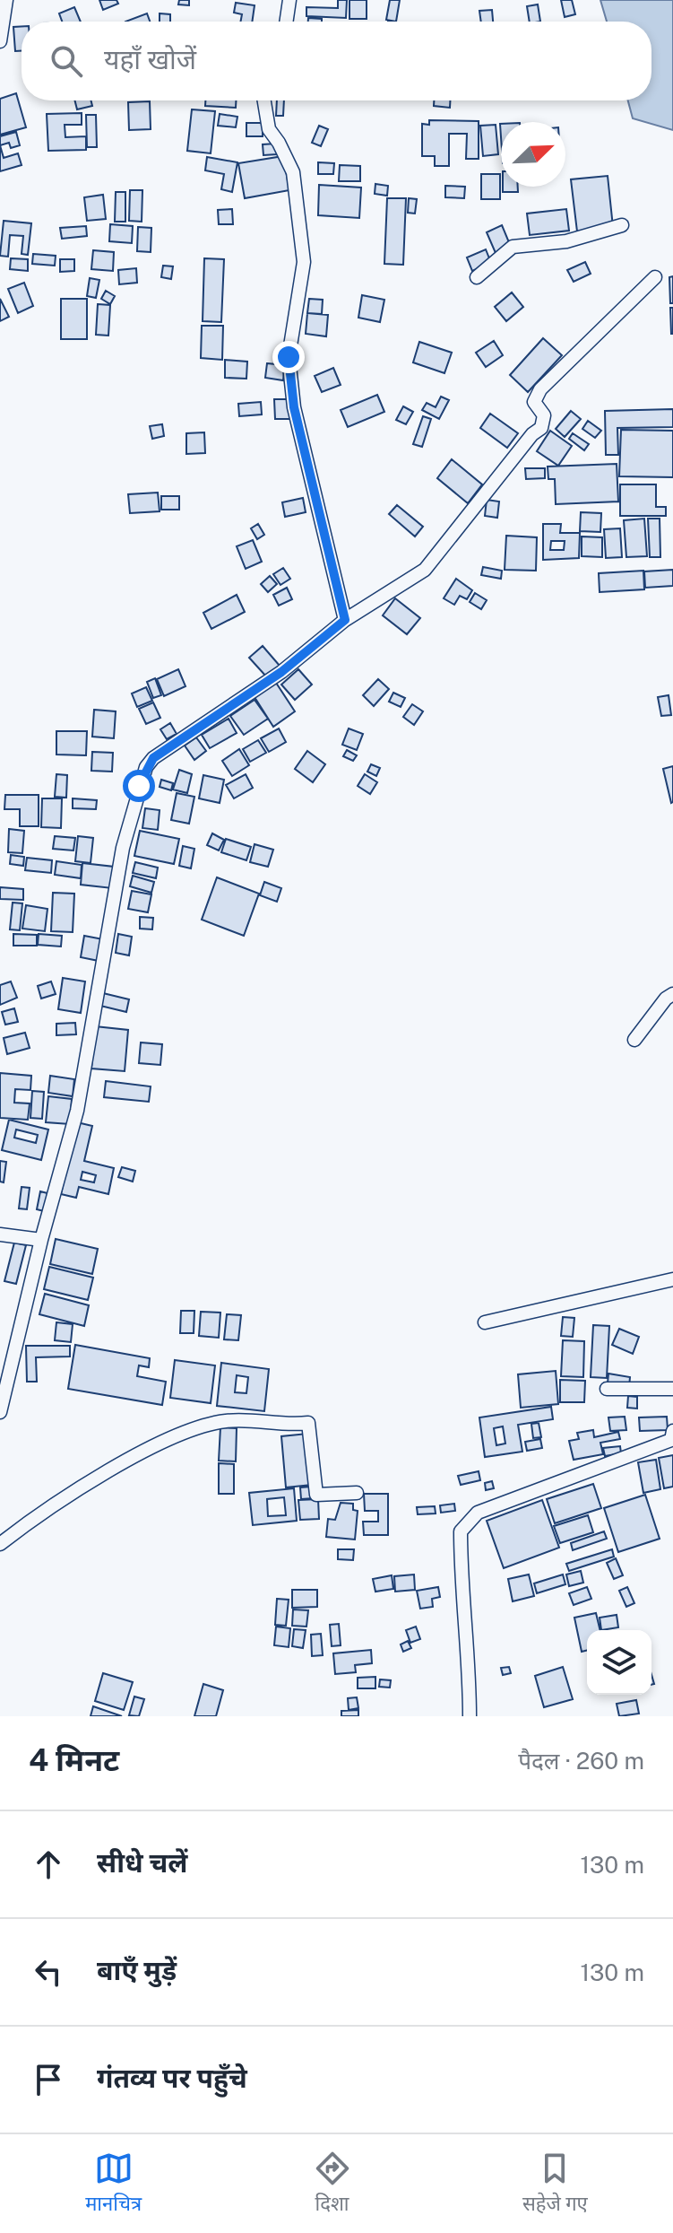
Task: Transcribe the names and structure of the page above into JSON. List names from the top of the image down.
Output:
{
  "north": "top right",
  "page": {
    "search": "यहाँ खोजें",
    "heading": ["4 मिनट", "पैदल · 260 m"],
    "list": [
      ["सीधे चलें", "130 m"],
      ["बाएँ मुड़ें", "130 m"],
      "गंतव्य पर पहुँचे"
    ],
    "nav": ["मानचित्र", "दिशा", "सहेजे गए"]
  }
}
